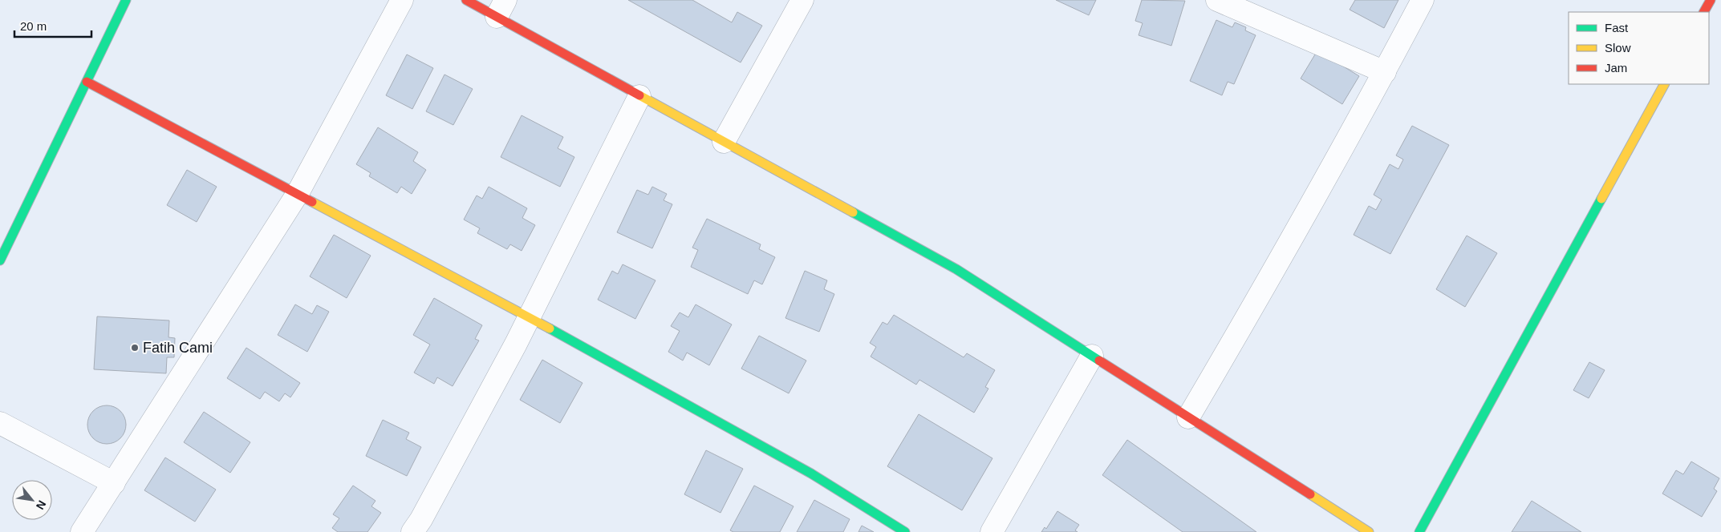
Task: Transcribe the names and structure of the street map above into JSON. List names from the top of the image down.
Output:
{
  "places": ["Fatih Cami"],
  "legend": ["Fast", "Slow", "Jam"],
  "scale_bar": "20 m",
  "north": "bottom right"
}
